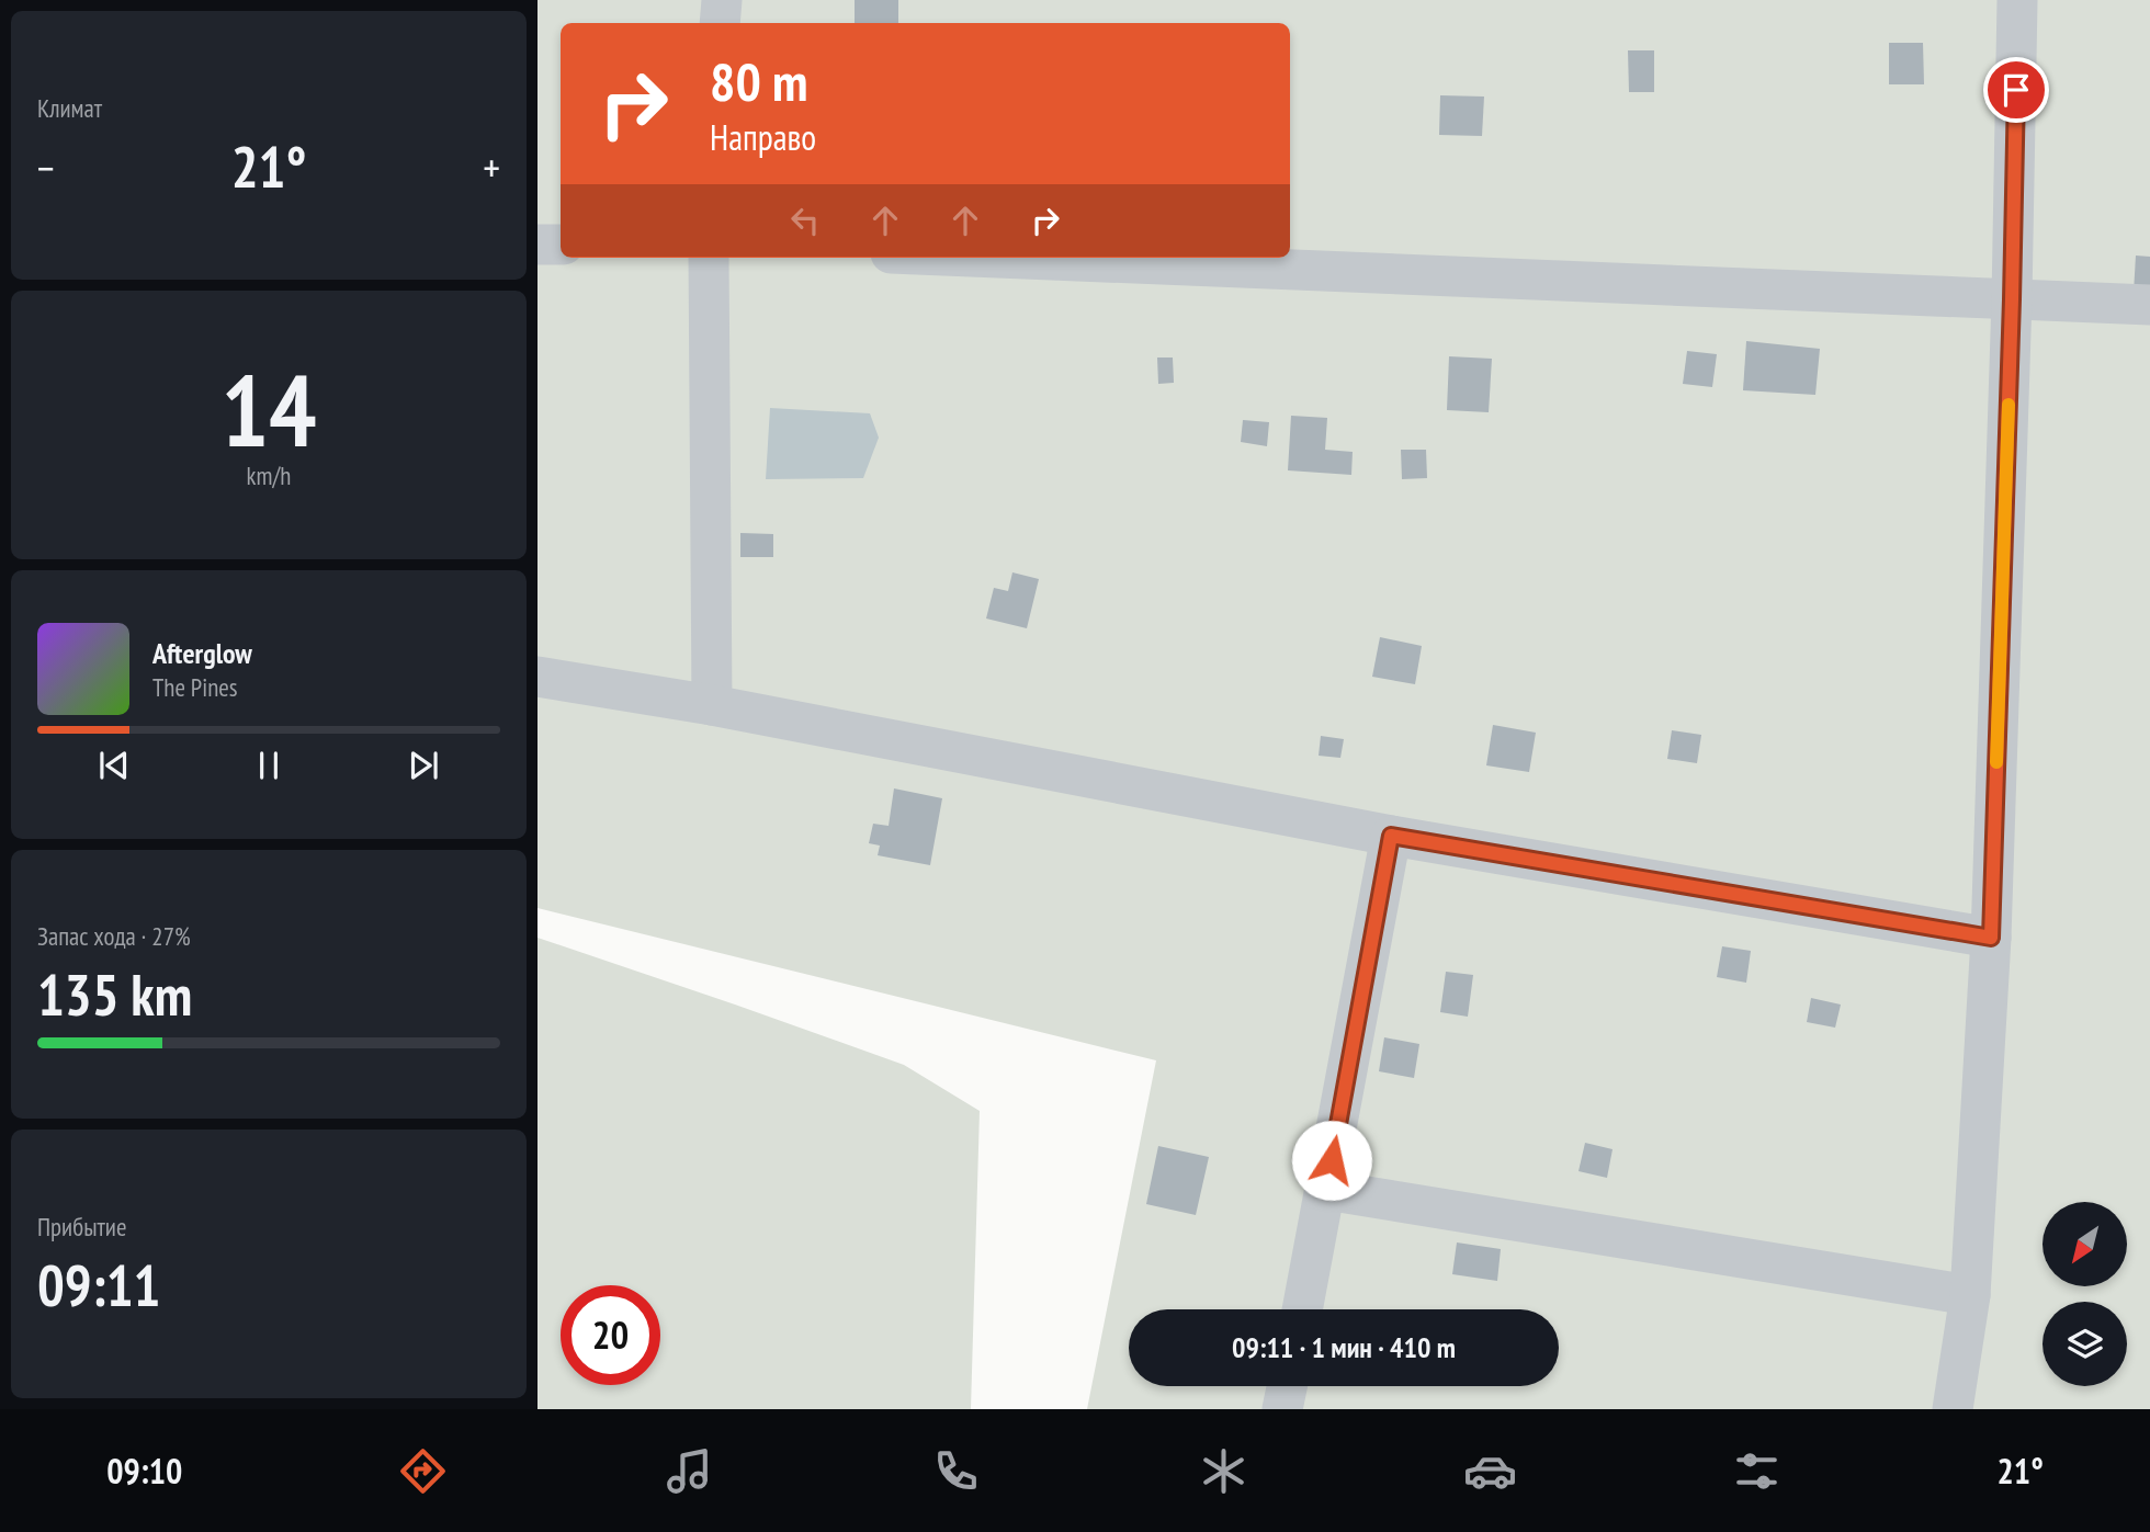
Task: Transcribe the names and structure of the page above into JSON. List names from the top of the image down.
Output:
{
  "north": "bottom left",
  "page": {
    "tile": [
      "Климат",
      ["14", "km/h"],
      ["Запас хода · 27%", "135 km"],
      ["Прибытие", "09:11"]
    ],
    "turn": ["80 m", "Направо"],
    "heat": ["−", "21°", "+"],
    "song": ["Afterglow", "The Pines"],
    "limit": "20",
    "trip": "09:11 · 1 мин · 410 m",
    "tabs": ["09:10", "21°"]
  }
}
